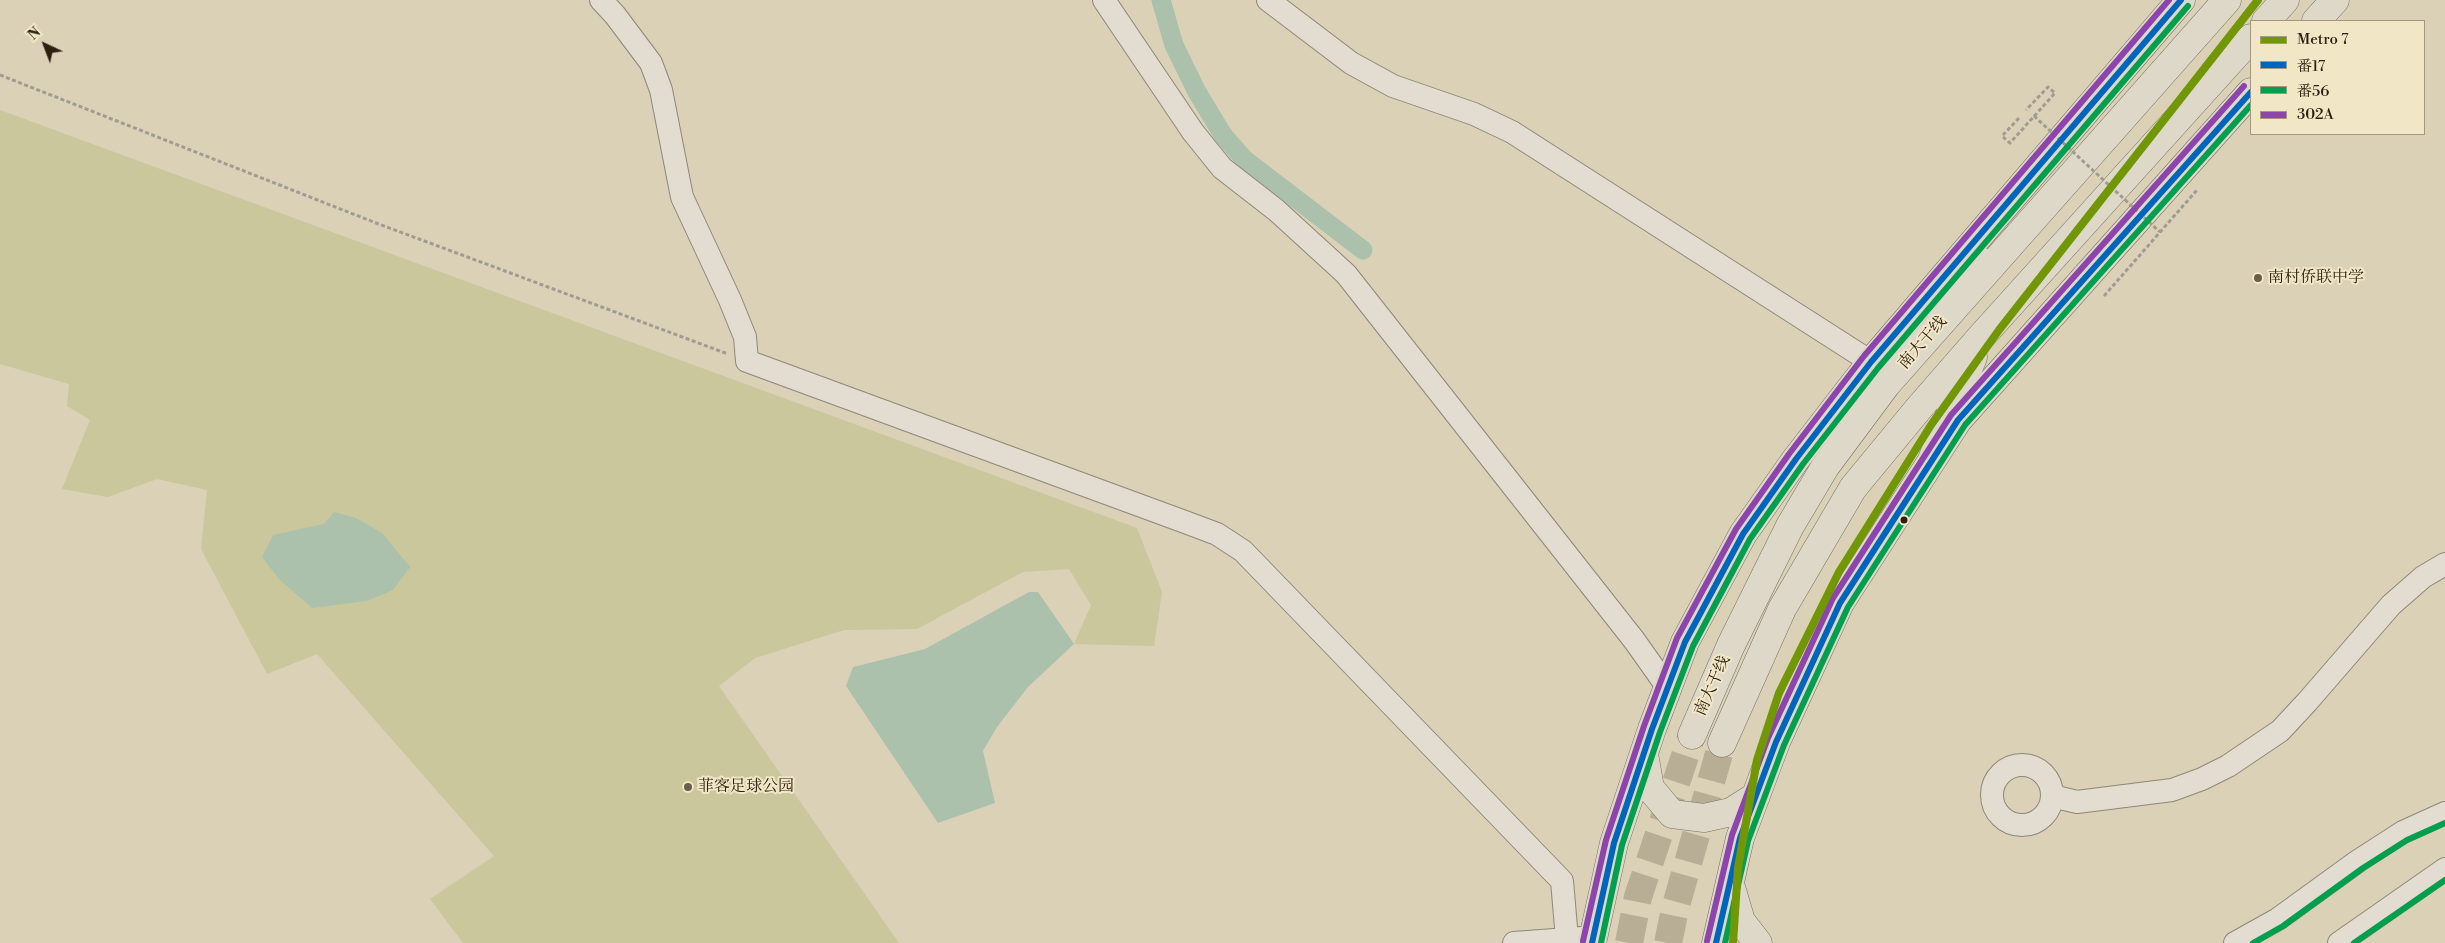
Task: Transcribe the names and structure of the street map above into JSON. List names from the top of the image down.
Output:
{
  "streets": {
    "main road": ["南大干线"]
  },
  "places": ["南村侨联中学", "菲客足球公园"],
  "lines": [
    "metro line 7",
    "transit line 番17",
    "transit line 302A",
    "transit line 番56"
  ],
  "legend": [
    "Metro 7",
    "番17",
    "番56",
    "302A"
  ],
  "north": "top left"
}
